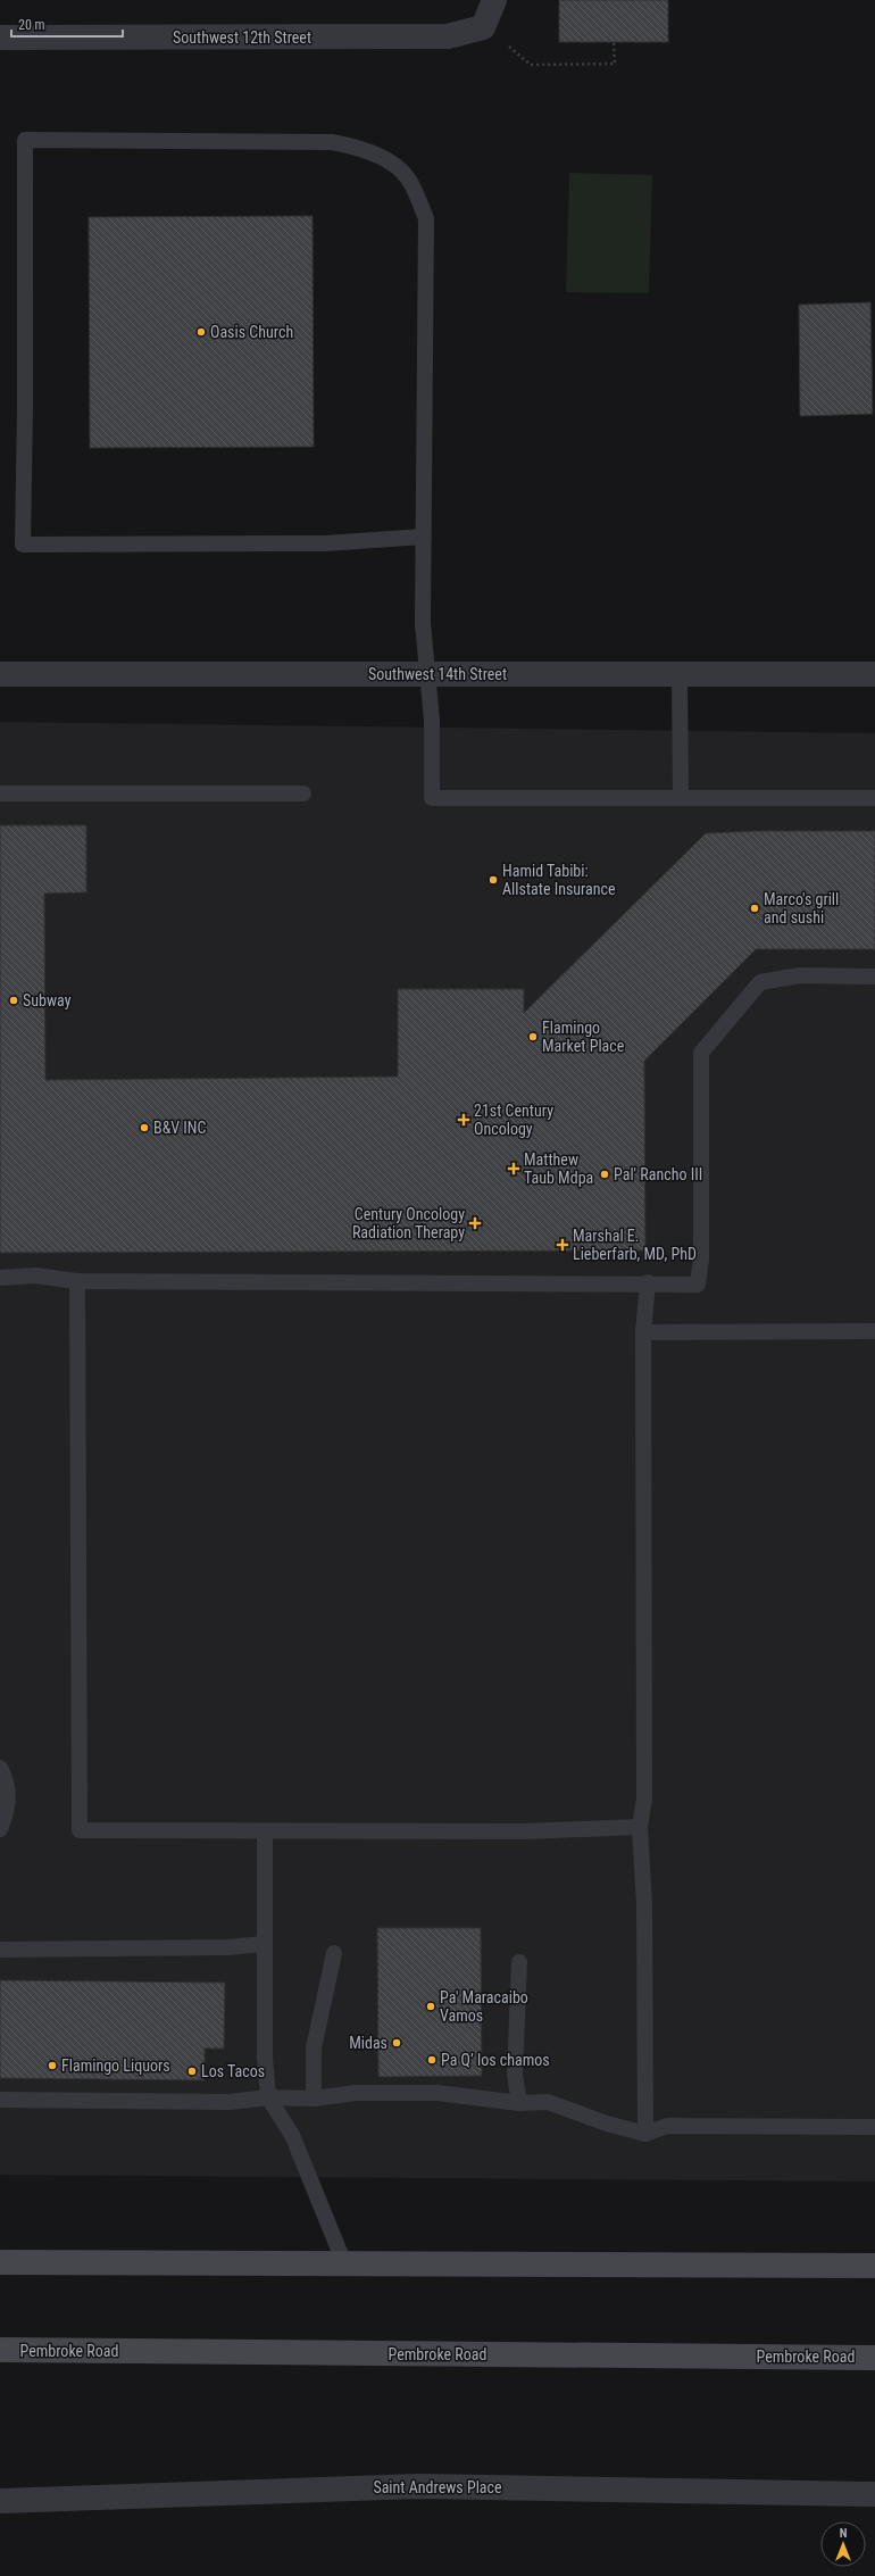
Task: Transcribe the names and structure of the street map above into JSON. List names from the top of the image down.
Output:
{
  "streets": {
    "main road": ["Pembroke Road"],
    "street": ["Southwest 12th Street", "Southwest 14th Street", "Saint Andrews Place"]
  },
  "places": {
    "other": [
      "Oasis Church",
      "Hamid Tabibi: Allstate Insurance",
      "Marco's grill and sushi",
      "Subway",
      "Flamingo Market Place",
      "B&V INC",
      "Pal' Rancho III",
      "Pa' Maracaibo Vamos",
      "Midas",
      "Pa Q’ los chamos",
      "Flamingo Liquors",
      "Los Tacos"
    ],
    "health": [
      "21st Century Oncology",
      "Matthew Taub Mdpa",
      "Century Oncology Radiation Therapy",
      "Marshal E. Lieberfarb, MD, PhD"
    ]
  },
  "scale_bar": "20 m",
  "north": "top"
}
